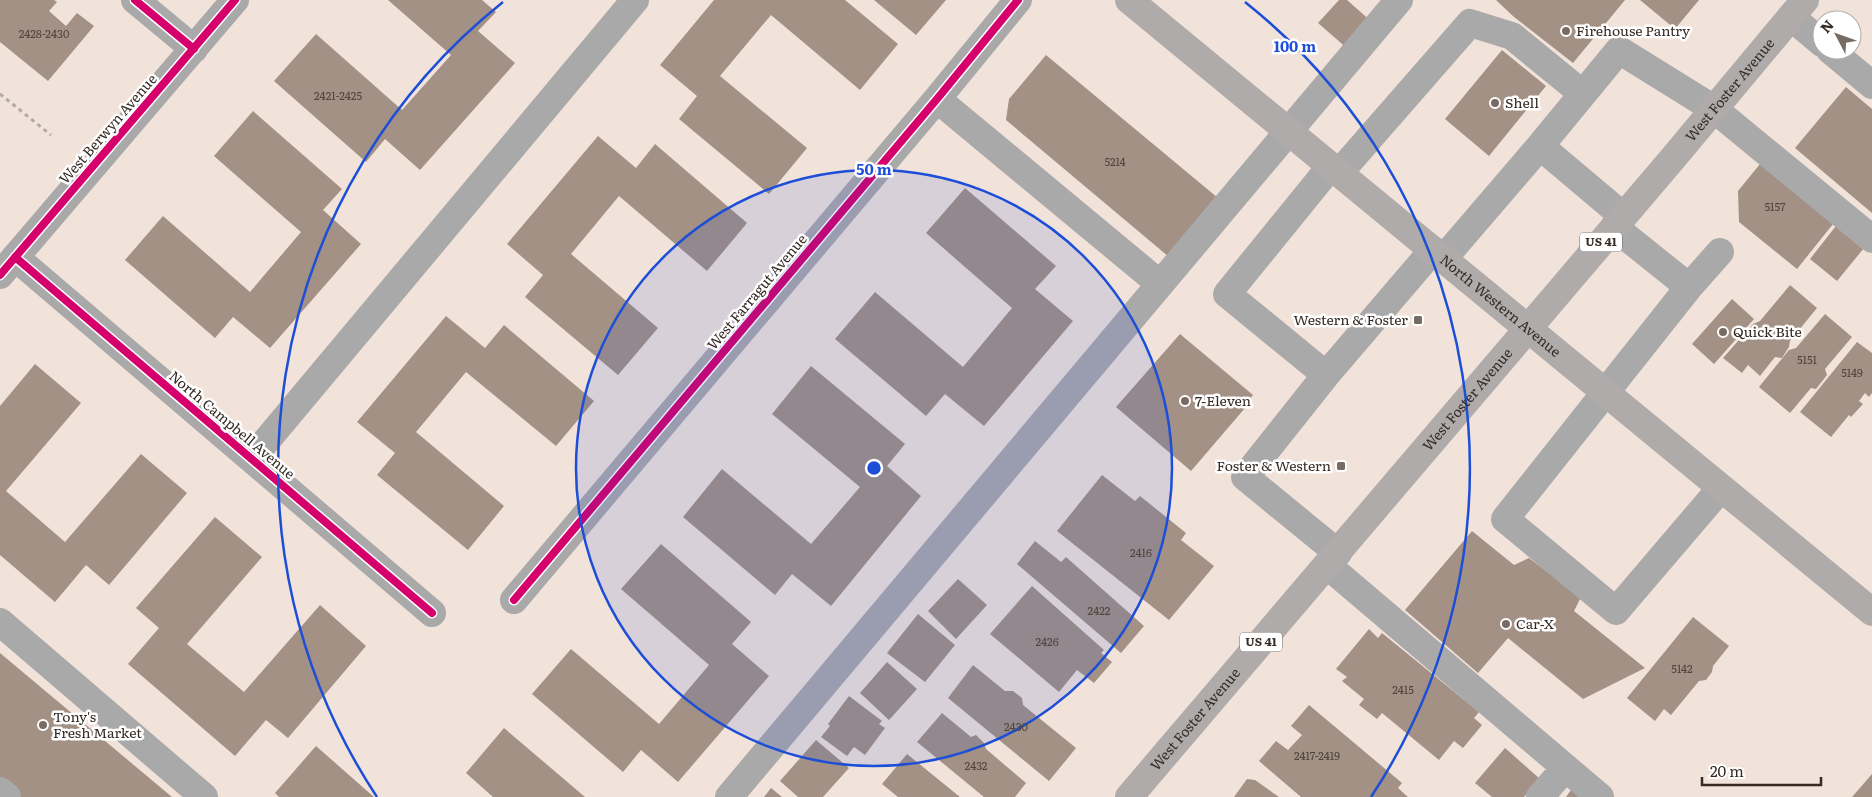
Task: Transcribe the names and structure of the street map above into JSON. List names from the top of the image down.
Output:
{
  "streets": {
    "main road": ["West Foster Avenue", "US 41", "North Western Avenue"],
    "street": ["West Berwyn Avenue", "West Farragut Avenue", "North Campbell Avenue"]
  },
  "crossings": [
    ["West Foster Avenue", "North Western Avenue"],
    ["West Berwyn Avenue", "North Campbell Avenue"]
  ],
  "places": {
    "other": [
      "Firehouse Pantry",
      "Shell",
      "Quick Bite",
      "7-Eleven",
      "Car-X",
      "Tony's Fresh Market"
    ],
    "transit": ["Western & Foster", "Foster & Western"]
  },
  "house_numbers": [
    "2428-2430",
    "2421-2425",
    "5214",
    "5157",
    "5151",
    "5149",
    "2416",
    "2422",
    "2426",
    "5142",
    "2415",
    "2430",
    "2417-2419",
    "2432"
  ],
  "scale_bar": "20 m",
  "north": "top left",
  "rings": ["100 m", "50 m"]
}
